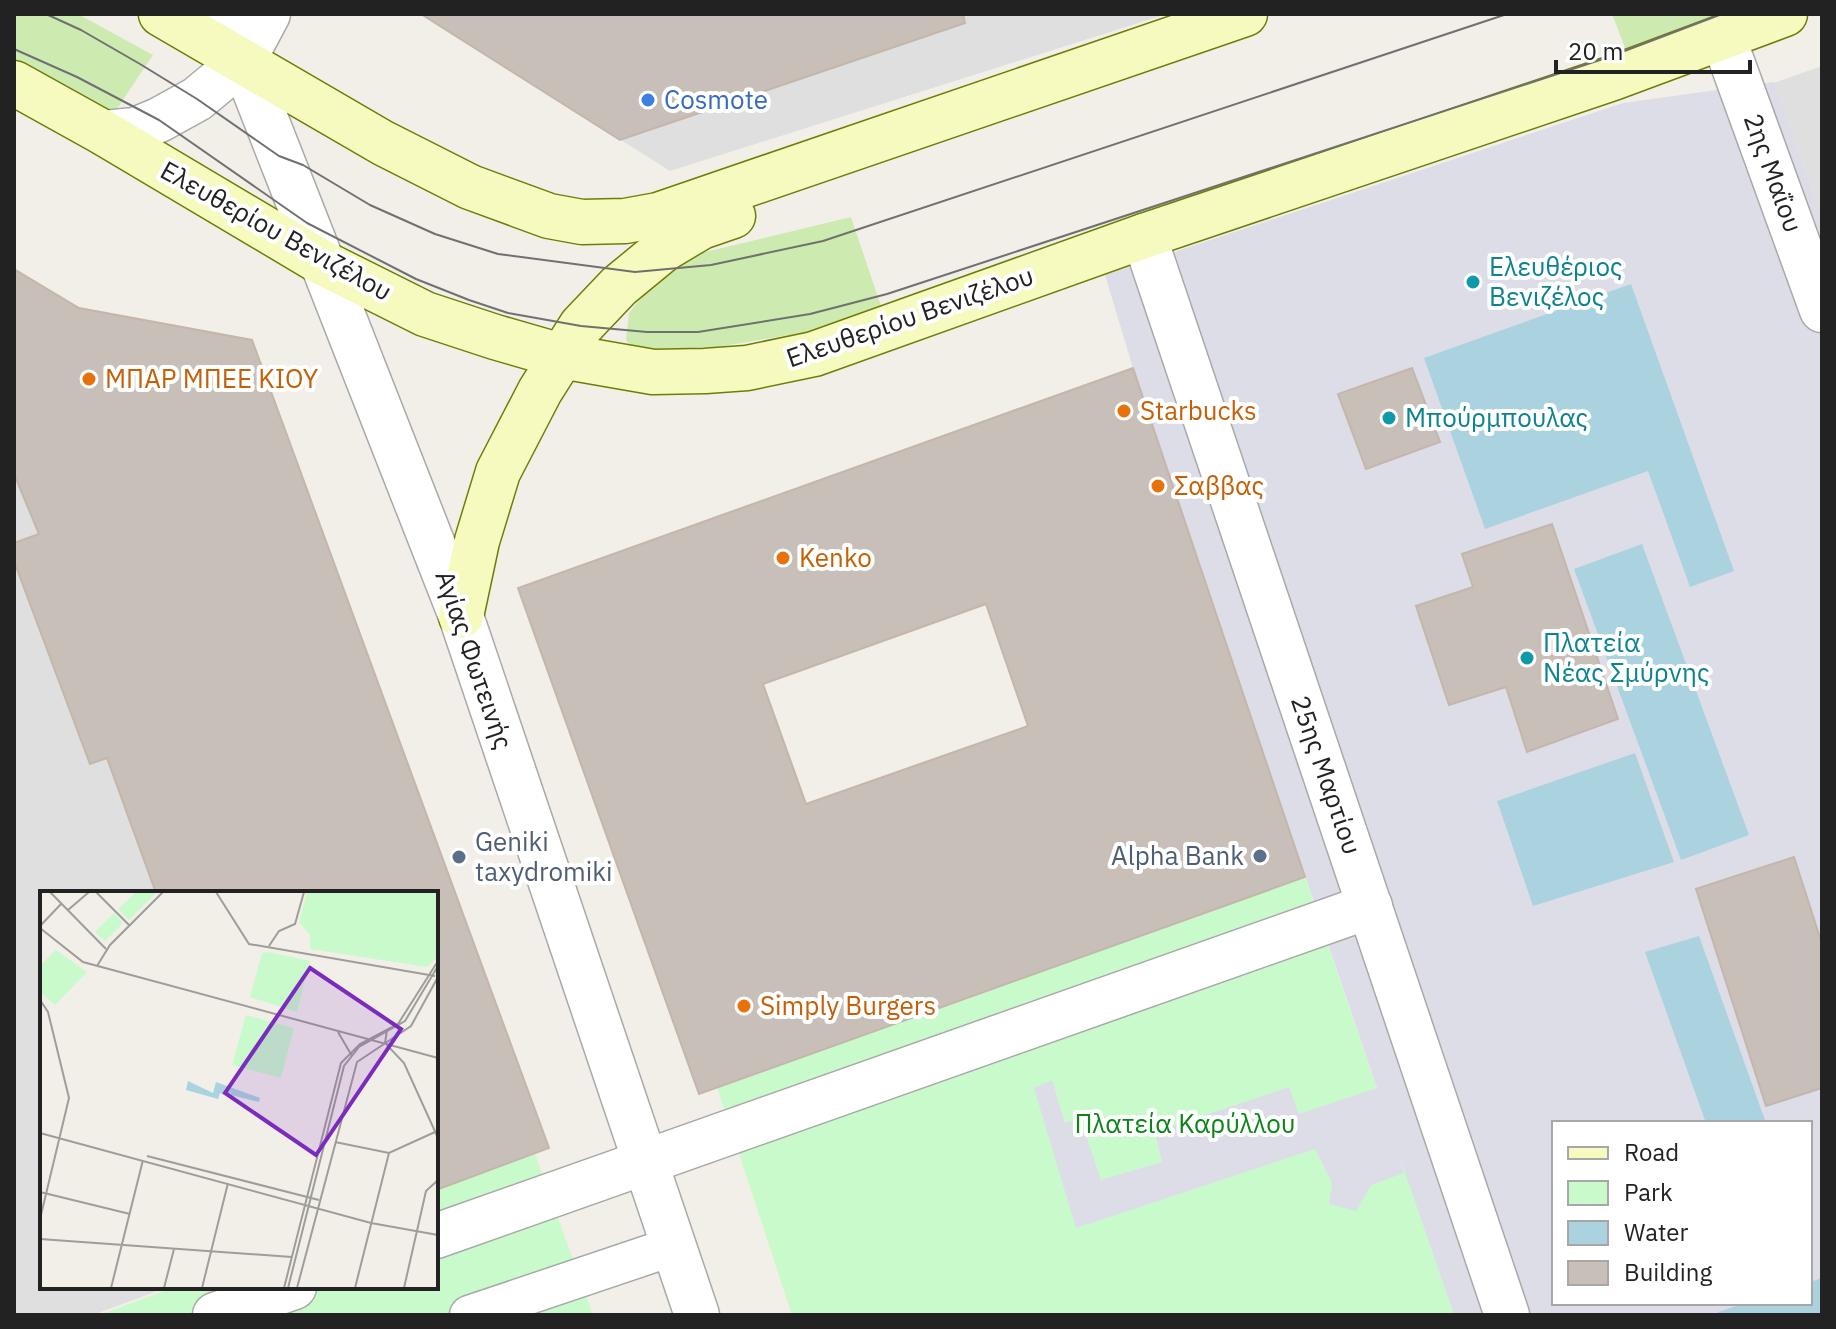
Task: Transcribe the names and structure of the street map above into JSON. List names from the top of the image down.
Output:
{
  "streets": {
    "main road": ["Ελευθερίου Βενιζέλου"],
    "street": ["2ης Μαΐου", "Αγίας Φωτεινής", "25ης Μαρτίου"]
  },
  "crossings": [
    ["2ης Μαΐου", "Ελευθερίου Βενιζέλου"],
    ["Ελευθερίου Βενιζέλου", "Αγίας Φωτεινής"],
    ["Ελευθερίου Βενιζέλου", "25ης Μαρτίου"]
  ],
  "parks": ["Πλατεία Καρύλλου"],
  "places": [
    "Cosmote",
    "Ελευθέριος Βενιζέλος",
    "ΜΠΑΡ ΜΠΕΕ ΚΙΟΥ",
    "Starbucks",
    "Μπούρμπουλας",
    "Σαββας",
    "Kenko",
    "Πλατεία Νέας Σμύρνης",
    "Alpha Bank",
    "Geniki taxydromiki",
    "Simply Burgers"
  ],
  "legend": [
    "Road",
    "Park",
    "Water",
    "Building"
  ],
  "scale_bar": "20 m"
}
